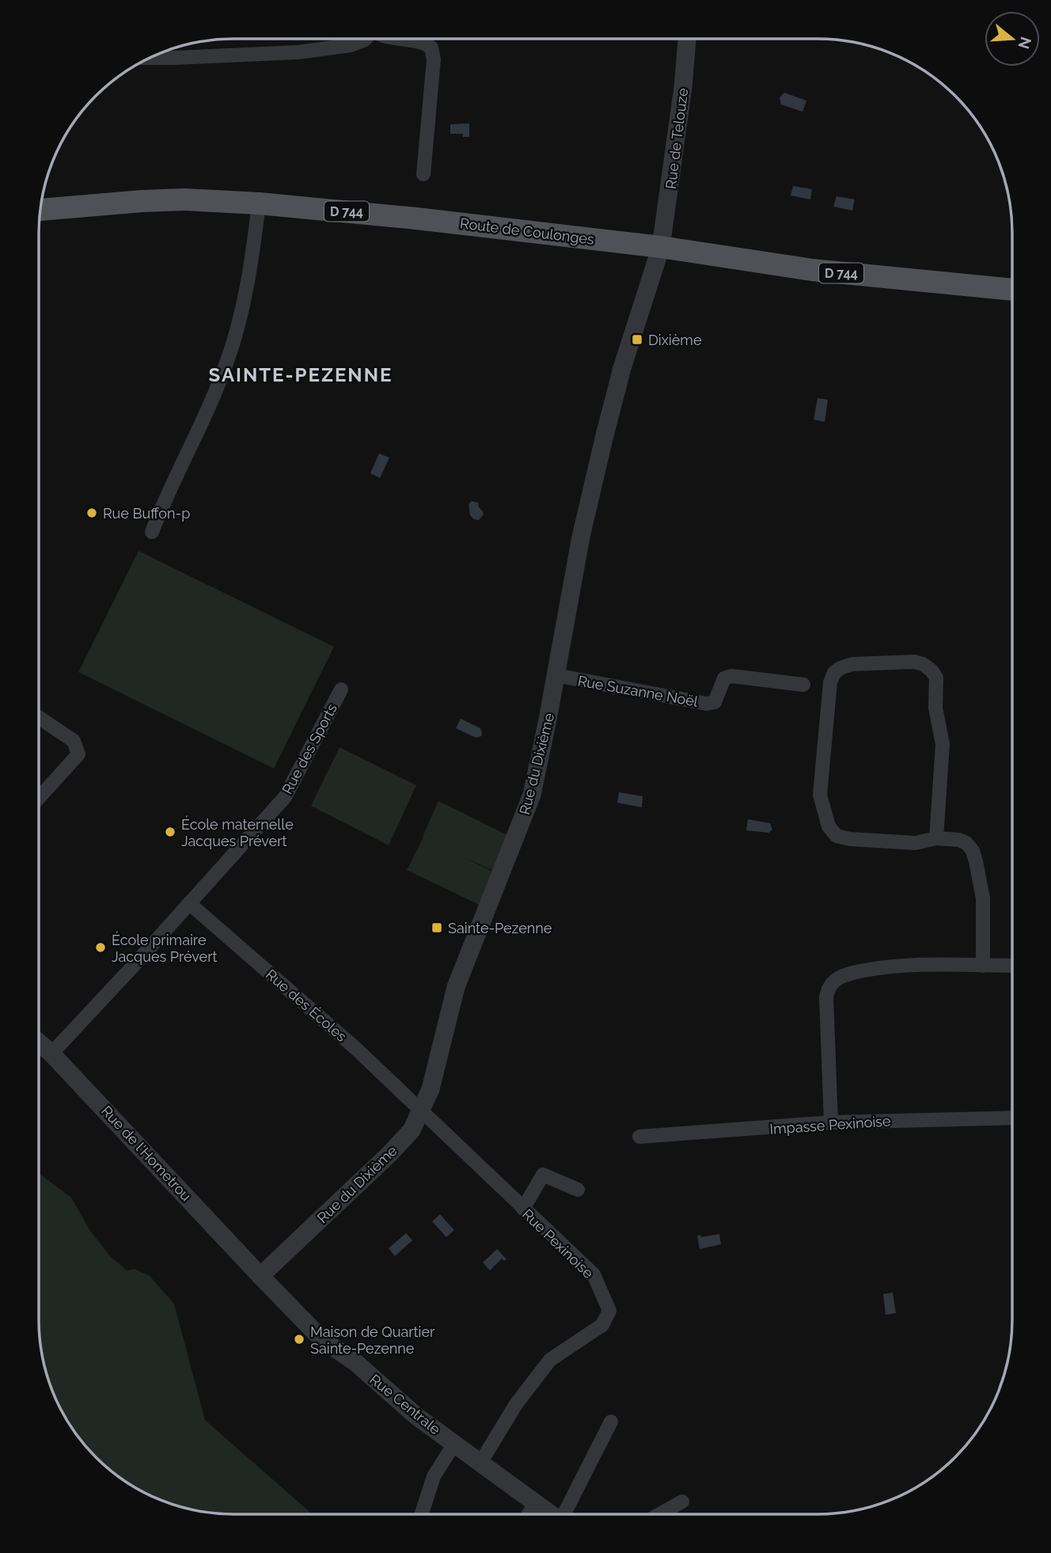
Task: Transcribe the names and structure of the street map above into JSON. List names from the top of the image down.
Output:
{
  "streets": {
    "main road": ["D 744", "Route de Coulonges"],
    "street": [
      "Rue de Telouze",
      "Rue Suzanne Noël",
      "Rue des Sports",
      "Rue du Dixième",
      "Rue des Écoles",
      "Impasse Pexinoise",
      "Rue de l'Hometrou",
      "Rue Pexinoise",
      "Rue Centrale"
    ]
  },
  "crossings": [
    ["Rue de Telouze", "Route de Coulonges"],
    ["Rue de Telouze", "Rue du Dixième"],
    ["Route de Coulonges", "Rue du Dixième"],
    ["Rue Suzanne Noël", "Rue du Dixième"],
    ["Rue des Sports", "Rue des Écoles"],
    ["Rue des Sports", "Rue de l'Hometrou"],
    ["Rue du Dixième", "Rue des Écoles"],
    ["Rue du Dixième", "Rue de l'Hometrou"],
    ["Rue du Dixième", "Rue Pexinoise"],
    ["Rue du Dixième", "Rue Centrale"],
    ["Rue des Écoles", "Rue Pexinoise"],
    ["Rue de l'Hometrou", "Rue Centrale"],
    ["Rue Pexinoise", "Rue Centrale"]
  ],
  "districts": ["SAINTE-PEZENNE"],
  "places": {
    "transit": ["Dixième", "Sainte-Pezenne"],
    "other": [
      "Rue Buffon-p",
      "École maternelle Jacques Prévert",
      "École primaire Jacques Prévert",
      "Maison de Quartier Sainte-Pezenne"
    ]
  },
  "north": "right"
}
